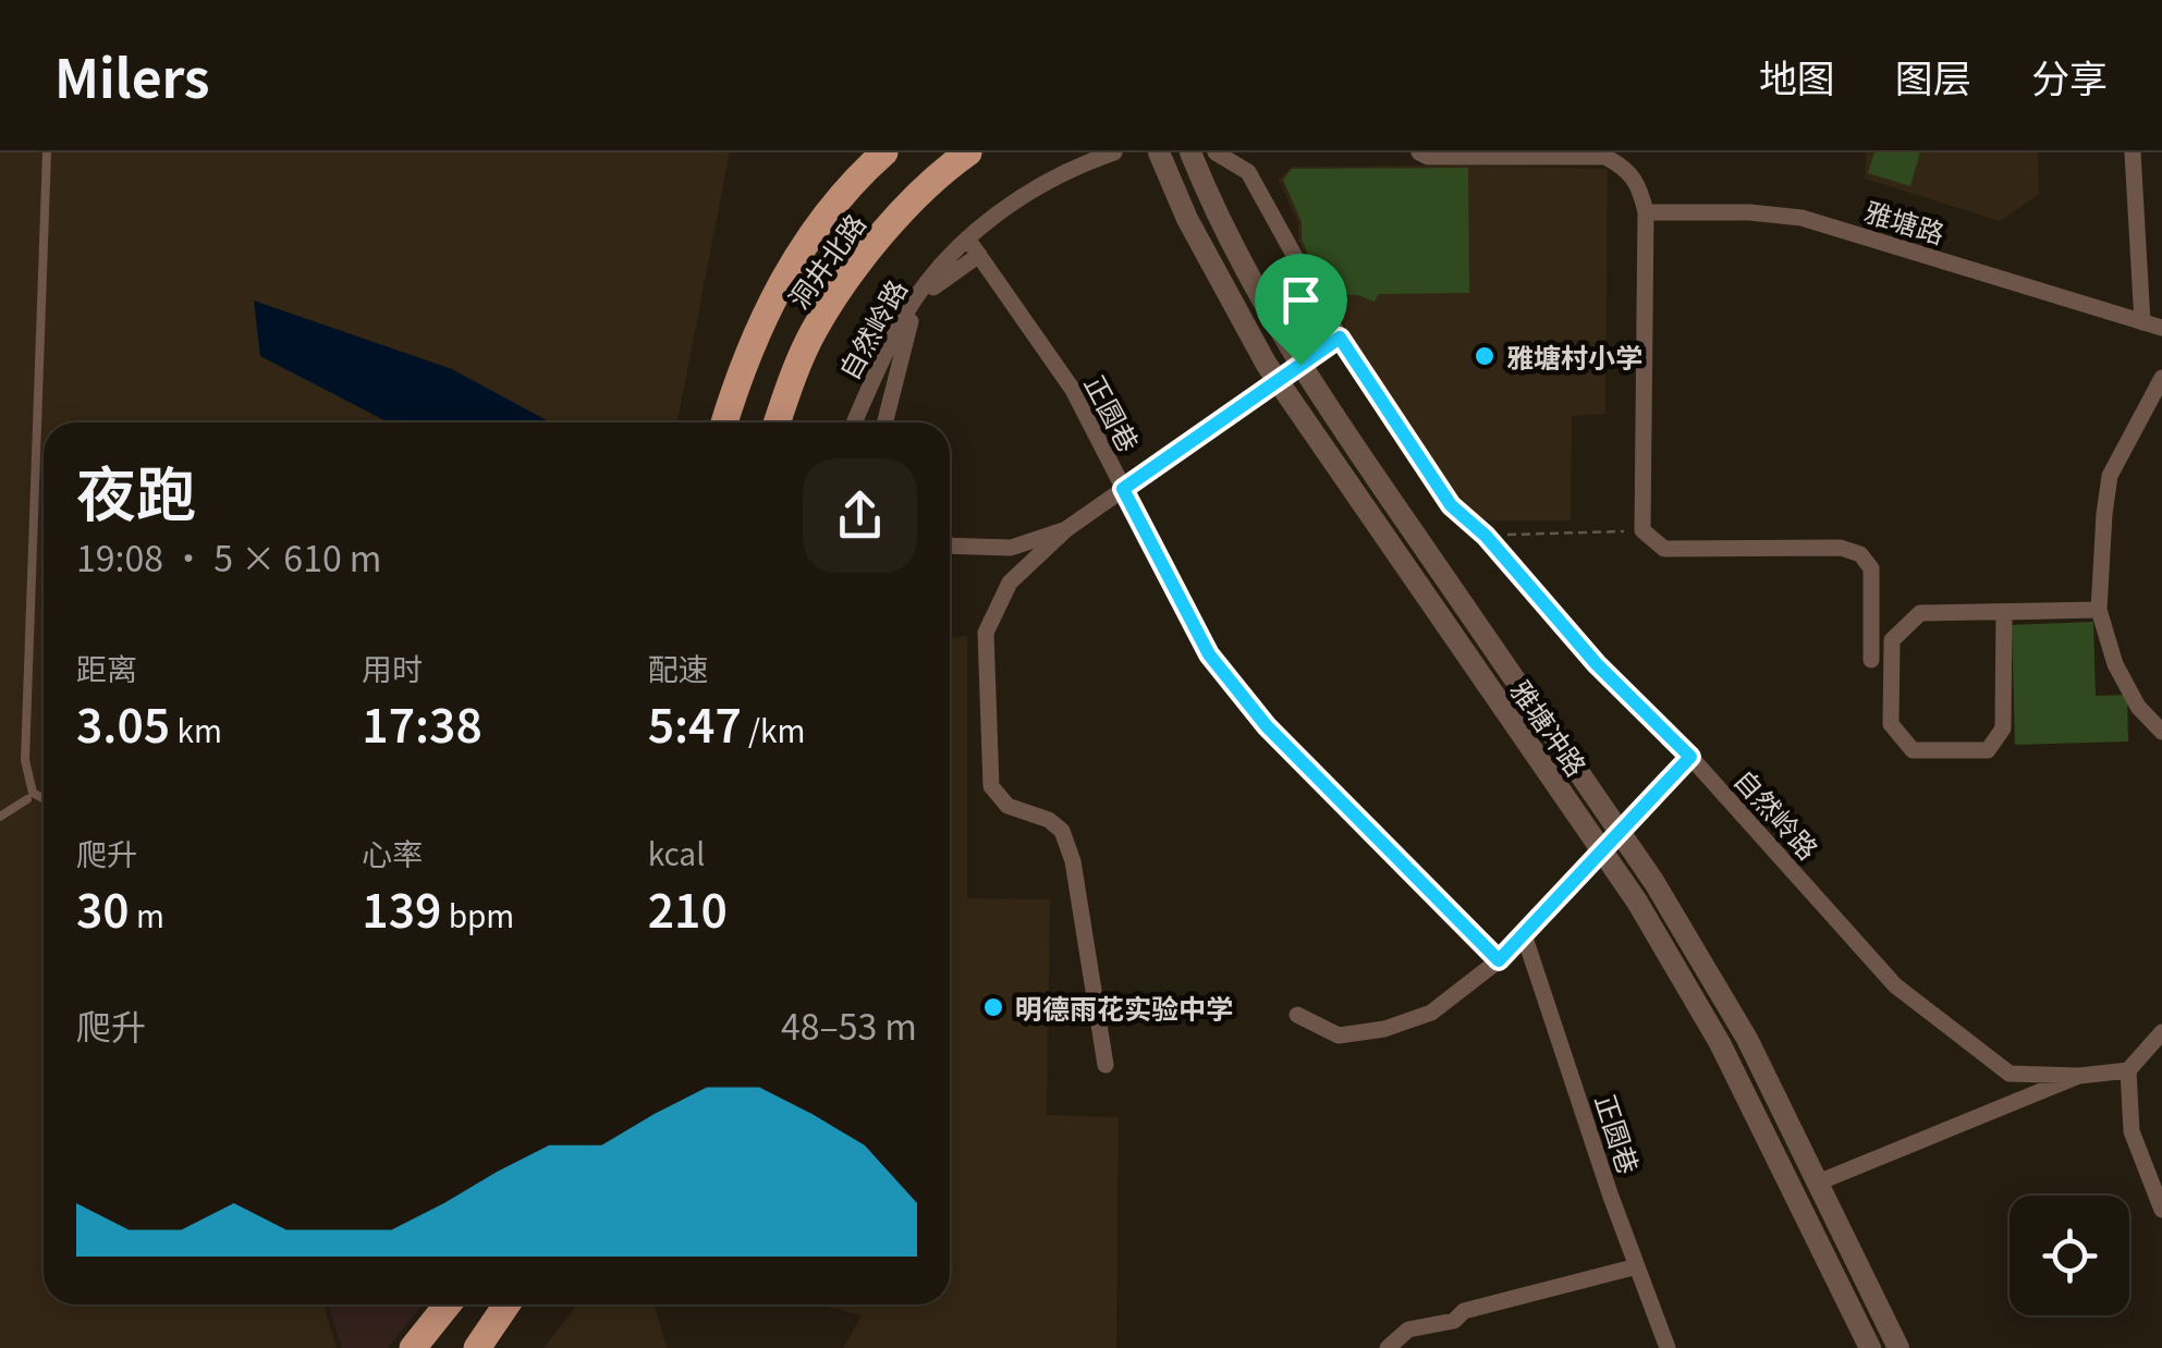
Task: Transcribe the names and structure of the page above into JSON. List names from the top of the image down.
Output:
{
  "streets": {
    "main road": ["洞井北路"],
    "street": [
      "雅塘路",
      "自然岭路",
      "正圆巷",
      "雅塘冲路"
    ]
  },
  "crossings": [
    ["自然岭路", "正圆巷"]
  ],
  "places": ["雅塘村小学", "明德雨花实验中学"],
  "page": {
    "header": "Milers",
    "nav": ["地图", "图层", "分享"],
    "heading": ["夜跑", "19:08 · 5 × 610 m"],
    "stats": [
      ["距离", "3.05 km"],
      ["用时", "17:38"],
      ["配速", "5:47 /km"],
      ["爬升", "30 m"],
      ["心率", "139 bpm"],
      ["kcal", "210"]
    ],
    "chart": ["爬升", "48–53 m"]
  }
}
